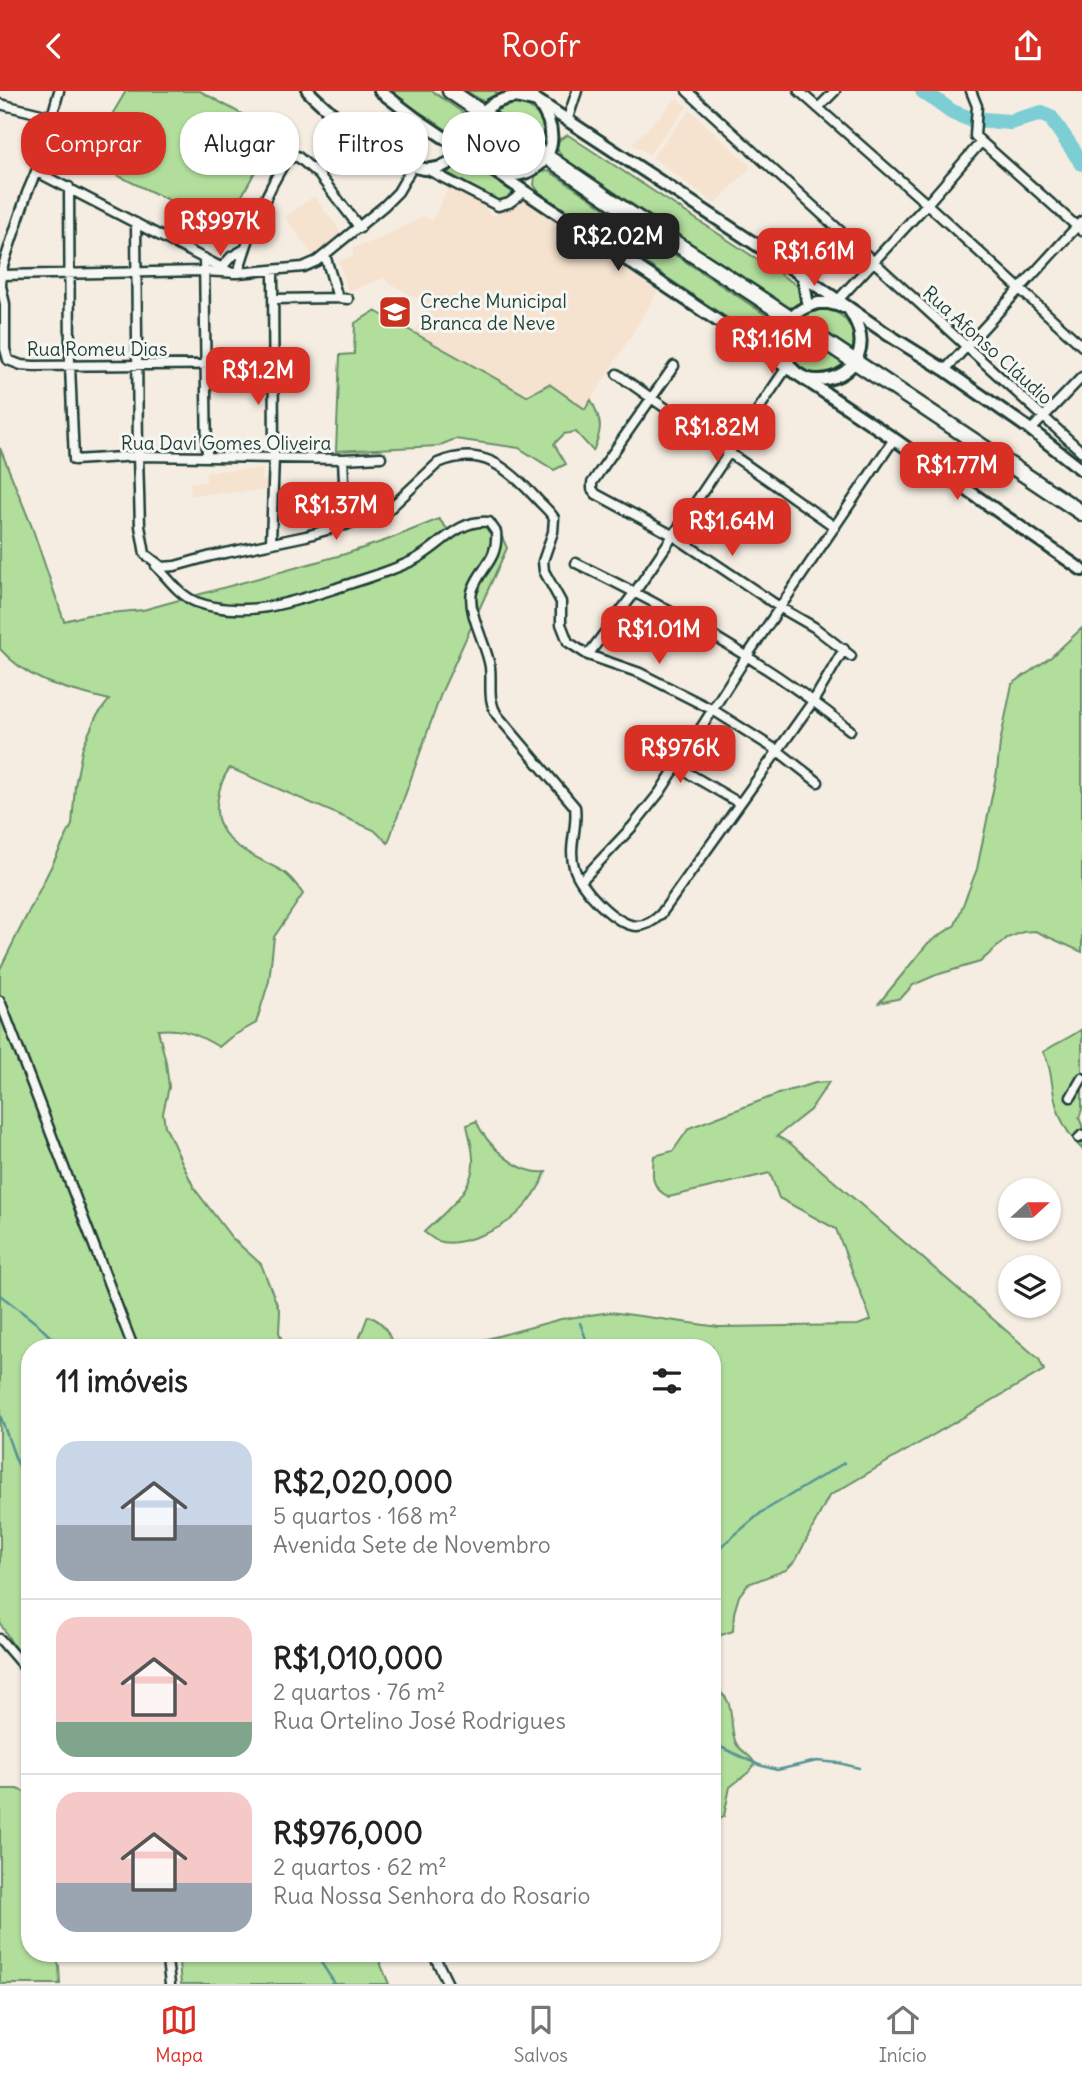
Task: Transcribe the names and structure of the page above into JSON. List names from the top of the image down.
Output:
{
  "streets": {
    "street": ["Rua Afonso Cláudio", "Rua Romeu Dias", "Rua Davi Gomes Oliveira"]
  },
  "crossings": [
    ["Rua Romeu Dias", "Rua Davi Gomes Oliveira"]
  ],
  "places": {
    "school or university": ["Creche Municipal Branca de Neve"]
  },
  "north": "right",
  "page": {
    "header": "Roofr",
    "chip": [
      "Comprar",
      "Alugar",
      "Filtros",
      "Novo"
    ],
    "price": [
      "R$997K",
      "R$2.02M",
      "R$1.61M",
      "R$1.16M",
      "R$1.2M",
      "R$1.82M",
      "R$1.77M",
      "R$1.37M",
      "R$1.64M",
      "R$1.01M",
      "R$976K"
    ],
    "heading": "11 imóveis",
    "list": [
      {
        "name": "R$2,020,000",
        "note": "5 quartos · 168 m² · Avenida Sete de Novembro"
      },
      {
        "name": "R$1,010,000",
        "note": "2 quartos · 76 m² · Rua Ortelino José Rodrigues"
      },
      {
        "name": "R$976,000",
        "note": "2 quartos · 62 m² · Rua Nossa Senhora do Rosario"
      }
    ],
    "tabs": ["Mapa", "Salvos", "Início"]
  }
}
